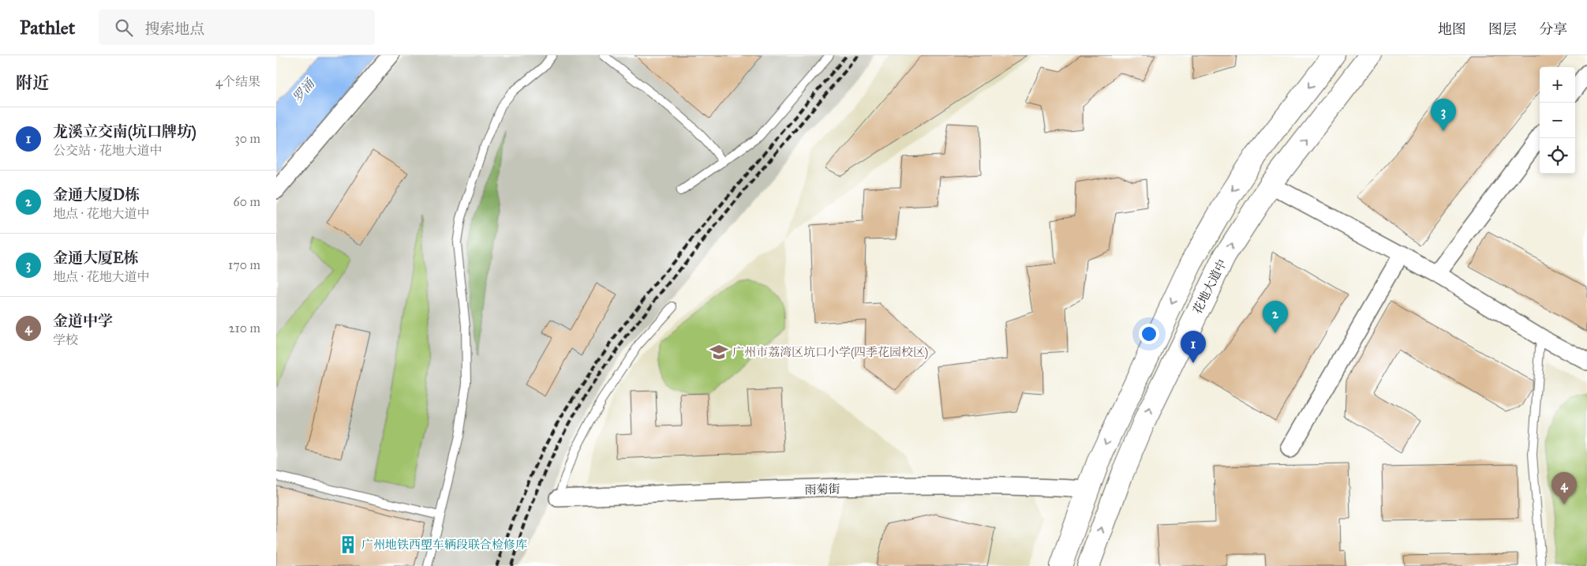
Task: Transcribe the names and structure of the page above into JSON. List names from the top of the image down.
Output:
{
  "streets": {
    "main road": ["花地大道中"],
    "street": ["雨菊街"]
  },
  "water": ["罗涌"],
  "places": {
    "school or university": ["广州市荔湾区坑口小学(四季花园校区)"],
    "building": ["广州地铁西塱车辆段联合检修库"]
  },
  "page": {
    "header": "Pathlet",
    "search": "搜索地点",
    "nav": ["地图", "图层", "分享"],
    "heading": ["附近", "4个结果"],
    "map_buttons": ["+", "−"],
    "pins": [
      "3",
      "2",
      "1",
      "4"
    ],
    "list": [
      {
        "mark": "1",
        "name": "龙溪立交南(坑口牌坊)",
        "note": "公交站 · 花地大道中",
        "value": "30 m"
      },
      {
        "mark": "2",
        "name": "金通大厦D栋",
        "note": "地点 · 花地大道中",
        "value": "60 m"
      },
      {
        "mark": "3",
        "name": "金通大厦E栋",
        "note": "地点 · 花地大道中",
        "value": "170 m"
      },
      {
        "mark": "4",
        "name": "金道中学",
        "note": "学校",
        "value": "210 m"
      }
    ]
  }
}
